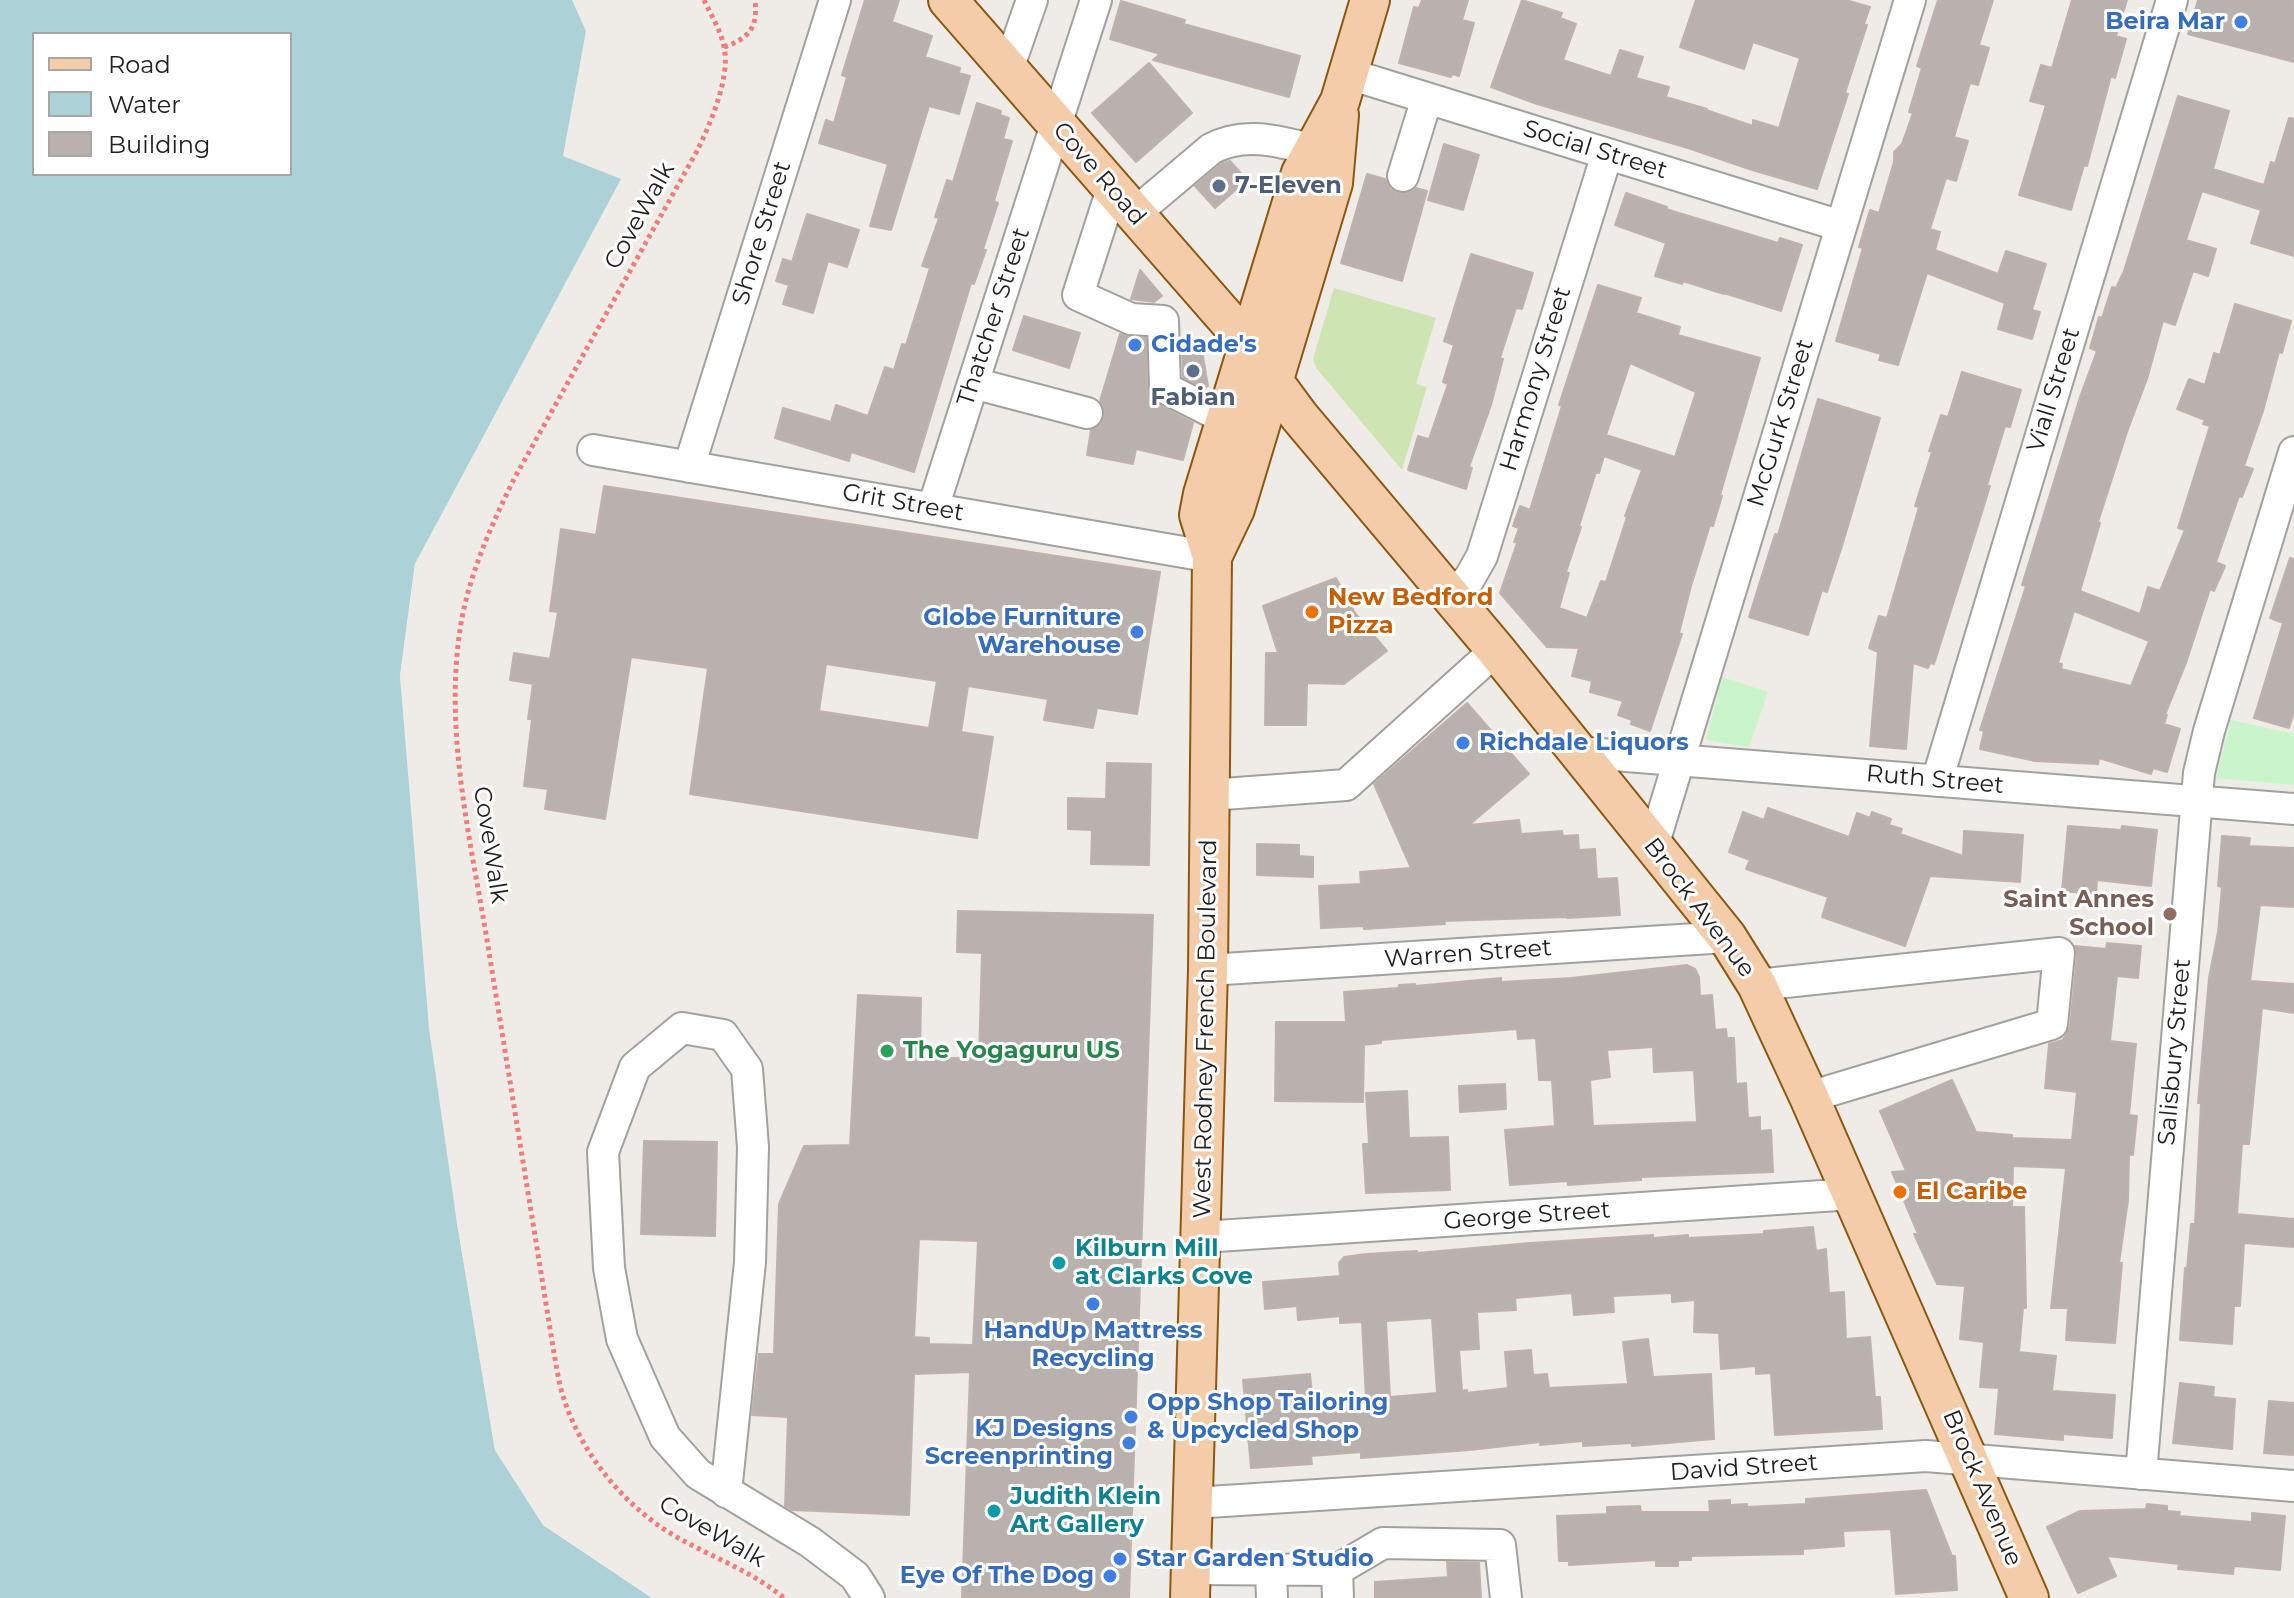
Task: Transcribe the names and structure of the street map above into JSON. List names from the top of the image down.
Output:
{
  "streets": {
    "main road": ["Cove Road", "Brock Avenue", "West Rodney French Boulevard"],
    "street": [
      "Social Street",
      "Shore Street",
      "Thatcher Street",
      "Harmony Street",
      "Viall Street",
      "McGurk Street",
      "Grit Street",
      "Ruth Street",
      "Warren Street",
      "Salisbury Street",
      "George Street",
      "David Street"
    ],
    "path": ["CoveWalk"]
  },
  "crossings": [
    ["Social Street", "Harmony Street"],
    ["Social Street", "McGurk Street"],
    ["Social Street", "West Rodney French Boulevard"],
    ["Cove Road", "Thatcher Street"],
    ["Cove Road", "Brock Avenue"],
    ["Cove Road", "West Rodney French Boulevard"],
    ["Shore Street", "Grit Street"],
    ["Thatcher Street", "Grit Street"],
    ["Harmony Street", "Brock Avenue"],
    ["Viall Street", "Ruth Street"],
    ["McGurk Street", "Ruth Street"],
    ["McGurk Street", "Brock Avenue"],
    ["Grit Street", "West Rodney French Boulevard"],
    ["Ruth Street", "Brock Avenue"],
    ["Ruth Street", "Salisbury Street"],
    ["Brock Avenue", "Warren Street"],
    ["Brock Avenue", "West Rodney French Boulevard"],
    ["Brock Avenue", "George Street"],
    ["Brock Avenue", "David Street"],
    ["Warren Street", "West Rodney French Boulevard"],
    ["West Rodney French Boulevard", "George Street"],
    ["West Rodney French Boulevard", "David Street"],
    ["Salisbury Street", "David Street"]
  ],
  "places": [
    "Beira Mar",
    "7-Eleven",
    "Cidade's",
    "Fabian",
    "New Bedford Pizza",
    "Globe Furniture Warehouse",
    "Richdale Liquors",
    "Saint Annes School",
    "The Yogaguru US",
    "El Caribe",
    "Kilburn Mill at Clarks Cove",
    "HandUp Mattress Recycling",
    "Opp Shop Tailoring & Upcycled Shop",
    "KJ Designs Screenprinting",
    "Judith Klein Art Gallery",
    "Star Garden Studio",
    "Eye Of The Dog"
  ],
  "legend": ["Road", "Water", "Building"]
}
